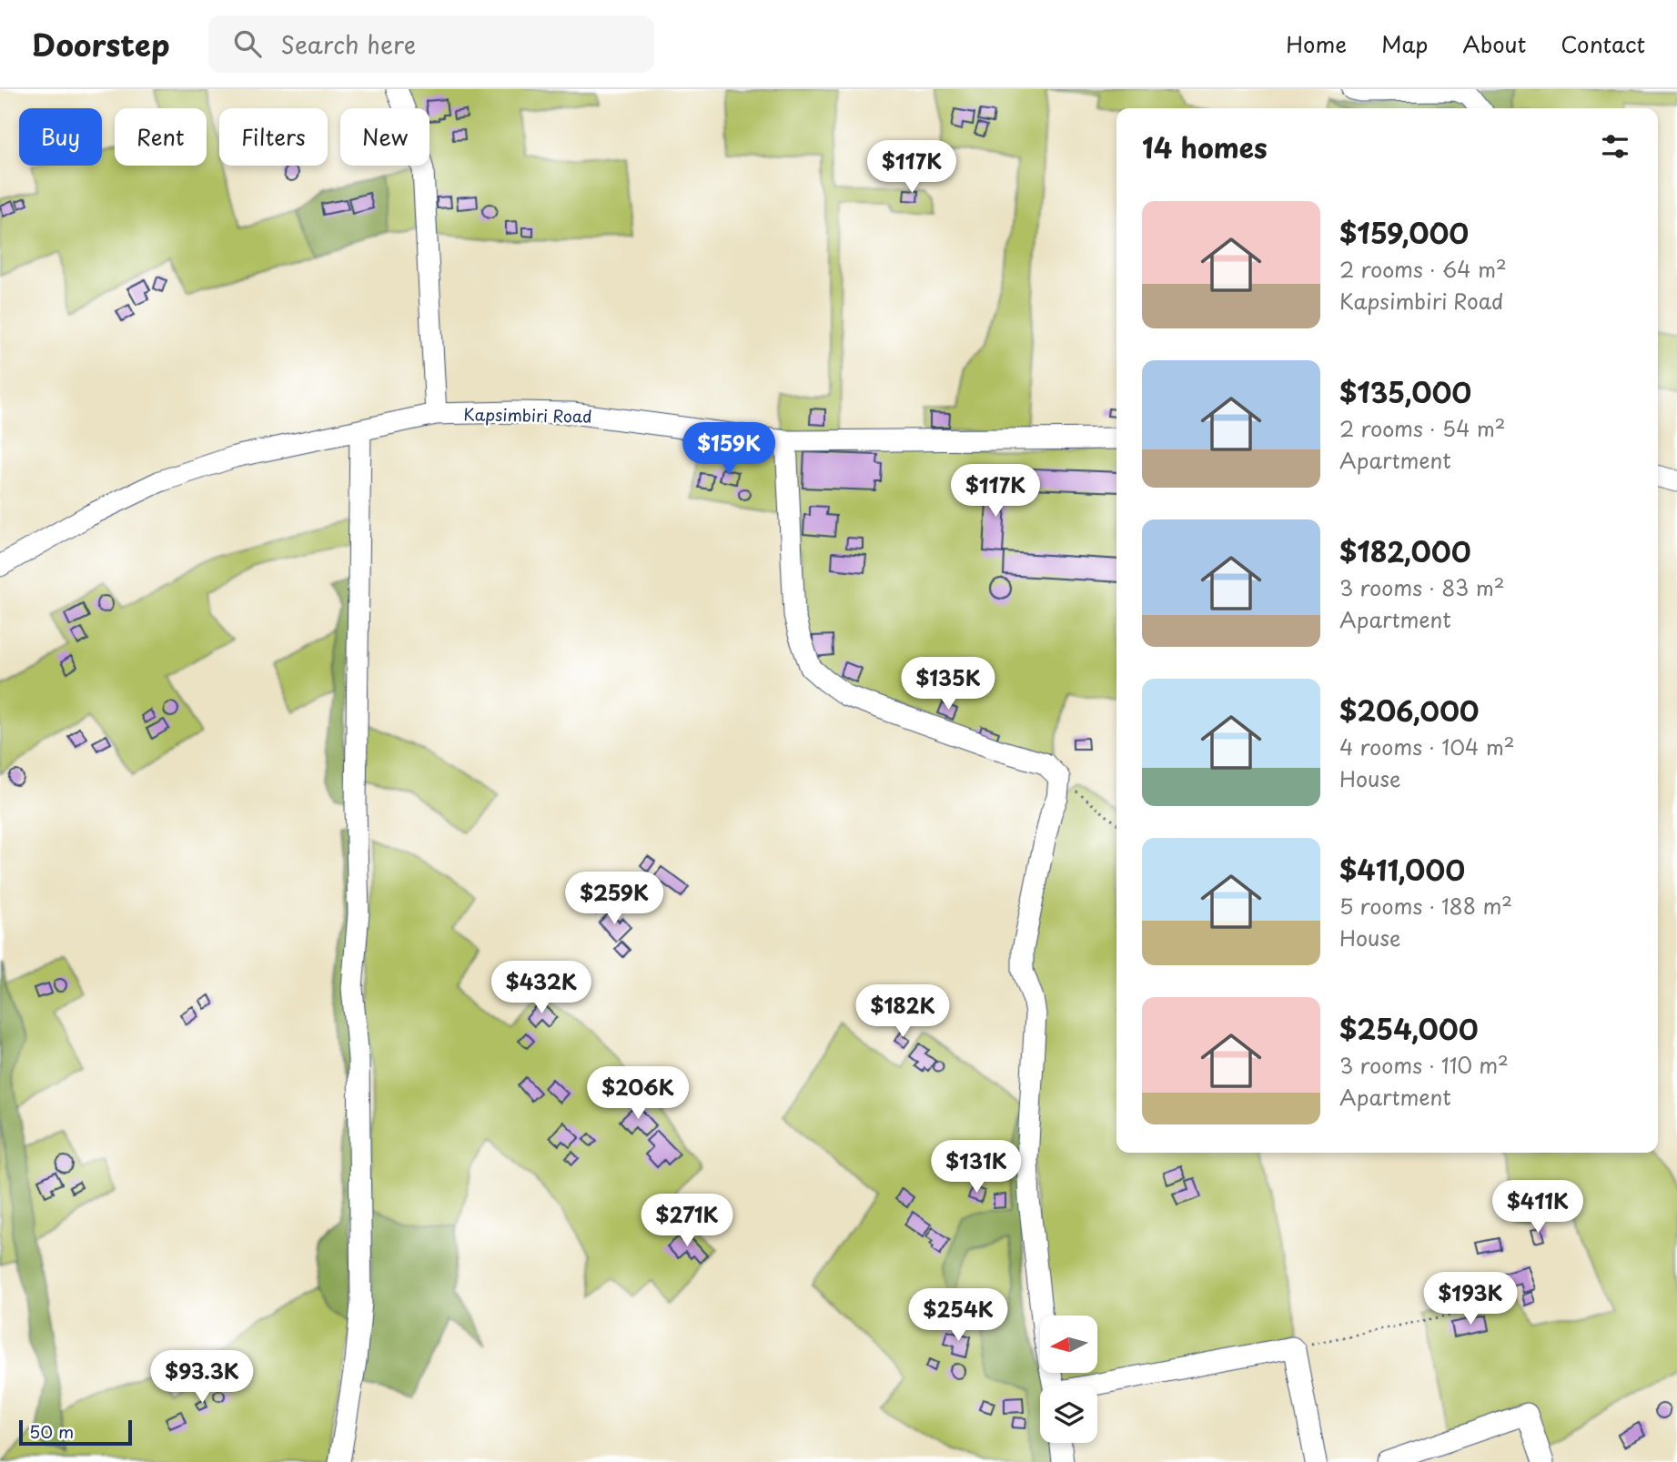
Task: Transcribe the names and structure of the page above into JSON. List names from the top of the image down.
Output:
{
  "streets": {
    "street": ["Kapsimbiri Road"]
  },
  "scale_bar": "50 m",
  "north": "left",
  "page": {
    "header": "Doorstep",
    "search": "Search here",
    "nav": [
      "Home",
      "Map",
      "About",
      "Contact"
    ],
    "chip": [
      "Buy",
      "Rent",
      "Filters",
      "New"
    ],
    "heading": "14 homes",
    "price": [
      "$117K",
      "$159K",
      "$117K",
      "$135K",
      "$259K",
      "$432K",
      "$182K",
      "$206K",
      "$131K",
      "$411K",
      "$271K",
      "$193K",
      "$254K",
      "$93.3K"
    ],
    "list": [
      {
        "name": "$159,000",
        "note": "2 rooms · 64 m² · Kapsimbiri Road"
      },
      {
        "name": "$135,000",
        "note": "2 rooms · 54 m² · Apartment"
      },
      {
        "name": "$182,000",
        "note": "3 rooms · 83 m² · Apartment"
      },
      {
        "name": "$206,000",
        "note": "4 rooms · 104 m² · House"
      },
      {
        "name": "$411,000",
        "note": "5 rooms · 188 m² · House"
      },
      {
        "name": "$254,000",
        "note": "3 rooms · 110 m² · Apartment"
      }
    ],
    "scale": "50 m"
  }
}
